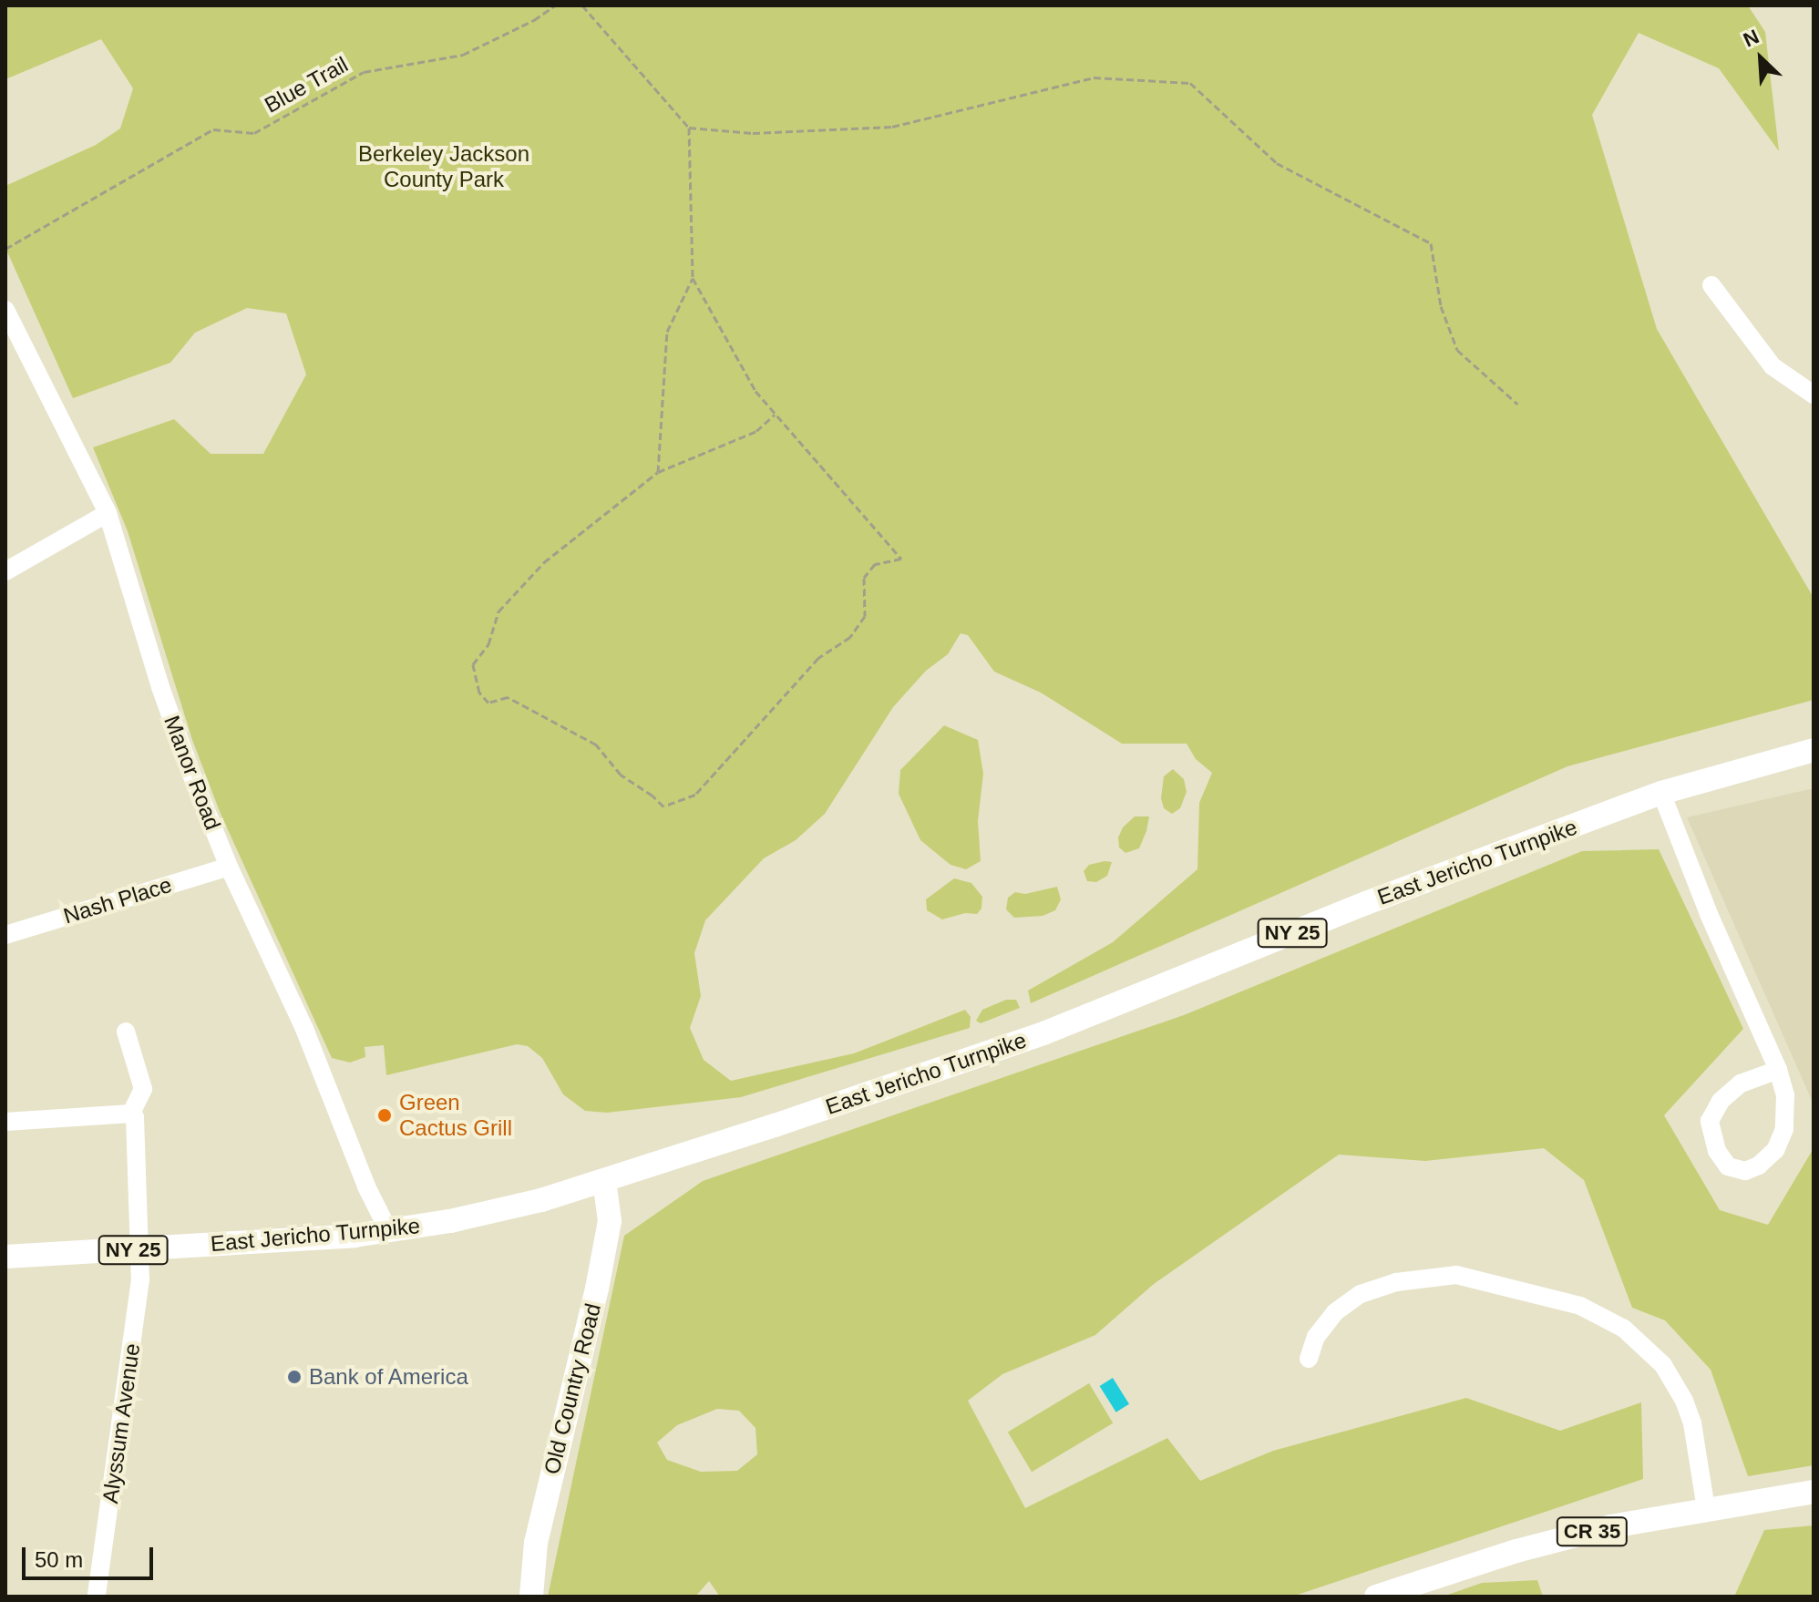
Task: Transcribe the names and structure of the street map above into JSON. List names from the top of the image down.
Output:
{
  "streets": {
    "main road": [
      "East Jericho Turnpike",
      "NY 25",
      "Old Country Road",
      "CR 35"
    ],
    "street": ["Manor Road", "Nash Place", "Alyssum Avenue"],
    "path": ["Blue Trail"]
  },
  "crossings": [
    ["Manor Road", "East Jericho Turnpike"],
    ["Manor Road", "Nash Place"],
    ["East Jericho Turnpike", "Old Country Road"],
    ["East Jericho Turnpike", "Alyssum Avenue"]
  ],
  "parks": ["Berkeley Jackson County Park"],
  "places": ["Green Cactus Grill", "Bank of America"],
  "scale_bar": "50 m",
  "north": "top left"
}
